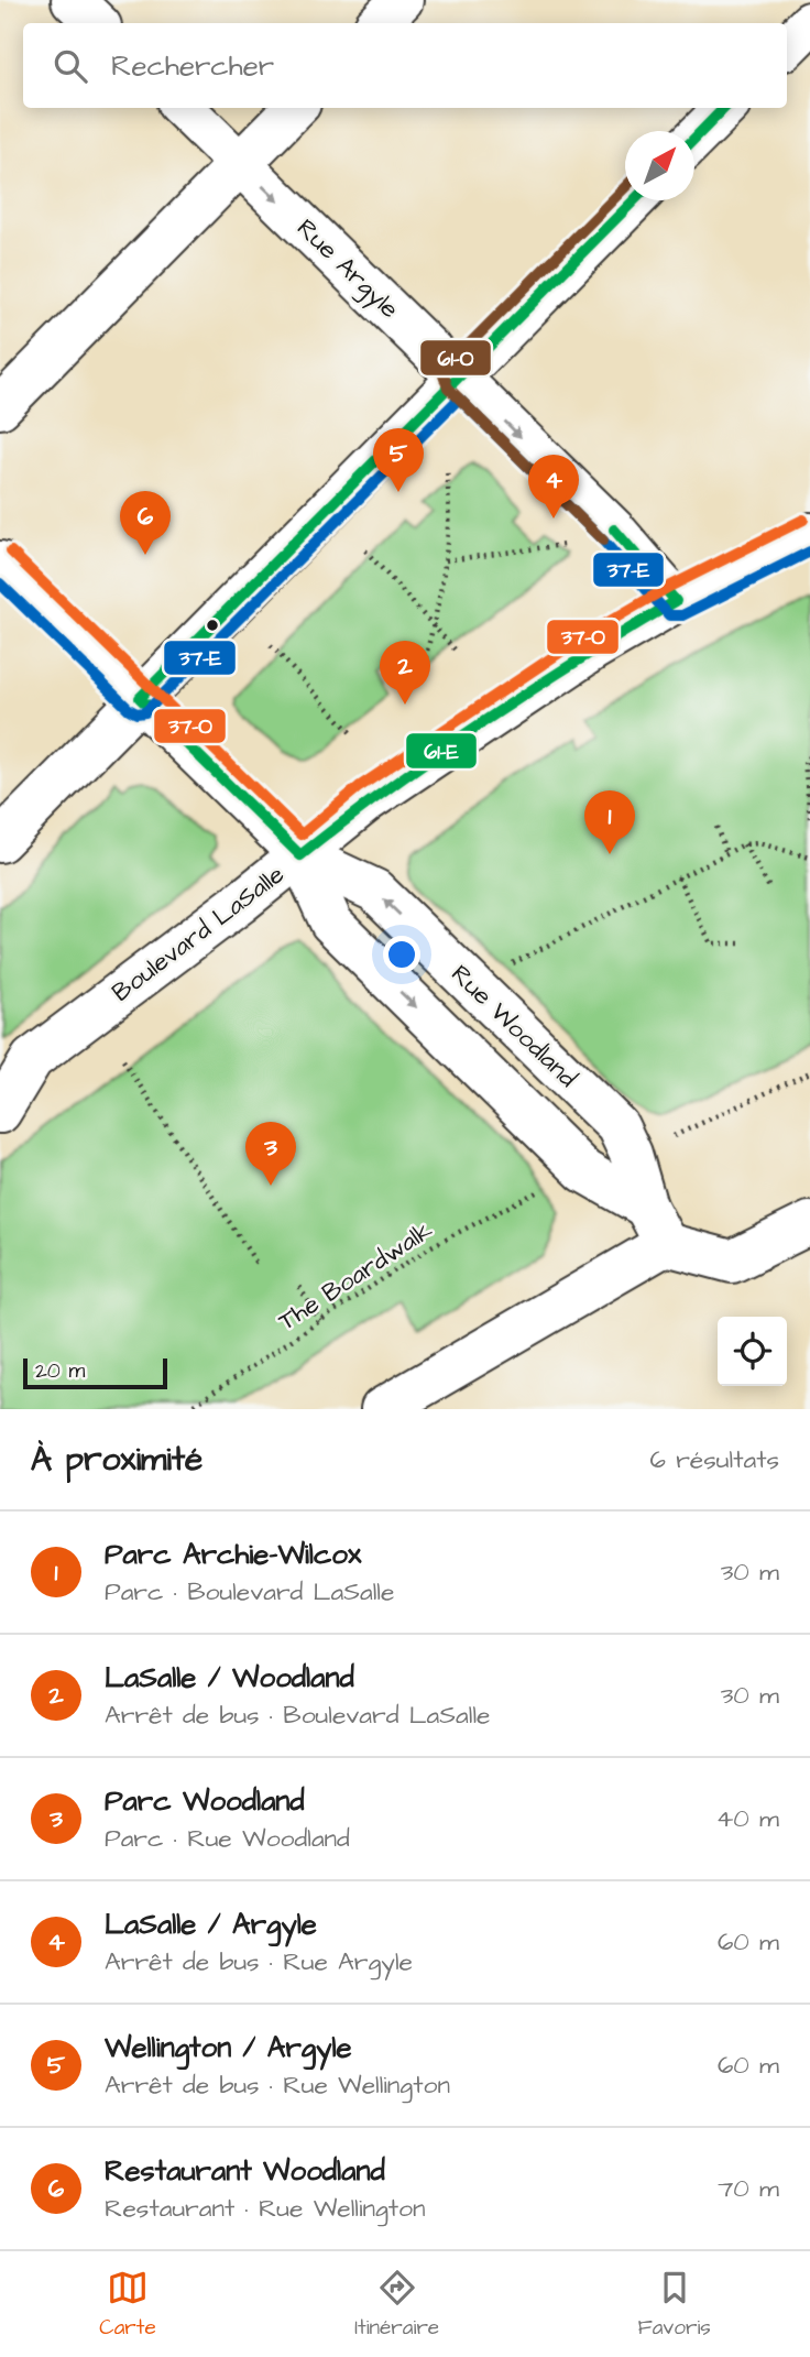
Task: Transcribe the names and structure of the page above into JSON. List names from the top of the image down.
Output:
{
  "streets": {
    "street": ["Rue Argyle", "Boulevard LaSalle", "Rue Woodland"],
    "path": ["The Boardwalk"]
  },
  "crossings": [
    ["Rue Argyle", "Boulevard LaSalle"],
    ["Boulevard LaSalle", "Rue Woodland"]
  ],
  "one_way": ["Rue Argyle"],
  "lines": [
    "transit line 61-E",
    "transit line 61-O",
    "transit line 37-E",
    "transit line 37-O"
  ],
  "scale_bar": "20 m",
  "north": "top right",
  "page": {
    "search": "Rechercher",
    "pins": [
      "5",
      "4",
      "6",
      "2",
      "1",
      "3"
    ],
    "scale": "20 m",
    "heading": ["À proximité", "6 résultats"],
    "list": [
      {
        "mark": "1",
        "name": "Parc Archie-Wilcox",
        "note": "Parc · Boulevard LaSalle",
        "value": "30 m"
      },
      {
        "mark": "2",
        "name": "LaSalle / Woodland",
        "note": "Arrêt de bus · Boulevard LaSalle",
        "value": "30 m"
      },
      {
        "mark": "3",
        "name": "Parc Woodland",
        "note": "Parc · Rue Woodland",
        "value": "40 m"
      },
      {
        "mark": "4",
        "name": "LaSalle / Argyle",
        "note": "Arrêt de bus · Rue Argyle",
        "value": "60 m"
      },
      {
        "mark": "5",
        "name": "Wellington / Argyle",
        "note": "Arrêt de bus · Rue Wellington",
        "value": "60 m"
      },
      {
        "mark": "6",
        "name": "Restaurant Woodland",
        "note": "Restaurant · Rue Wellington",
        "value": "70 m"
      }
    ],
    "nav": ["Carte", "Itinéraire", "Favoris"]
  }
}
